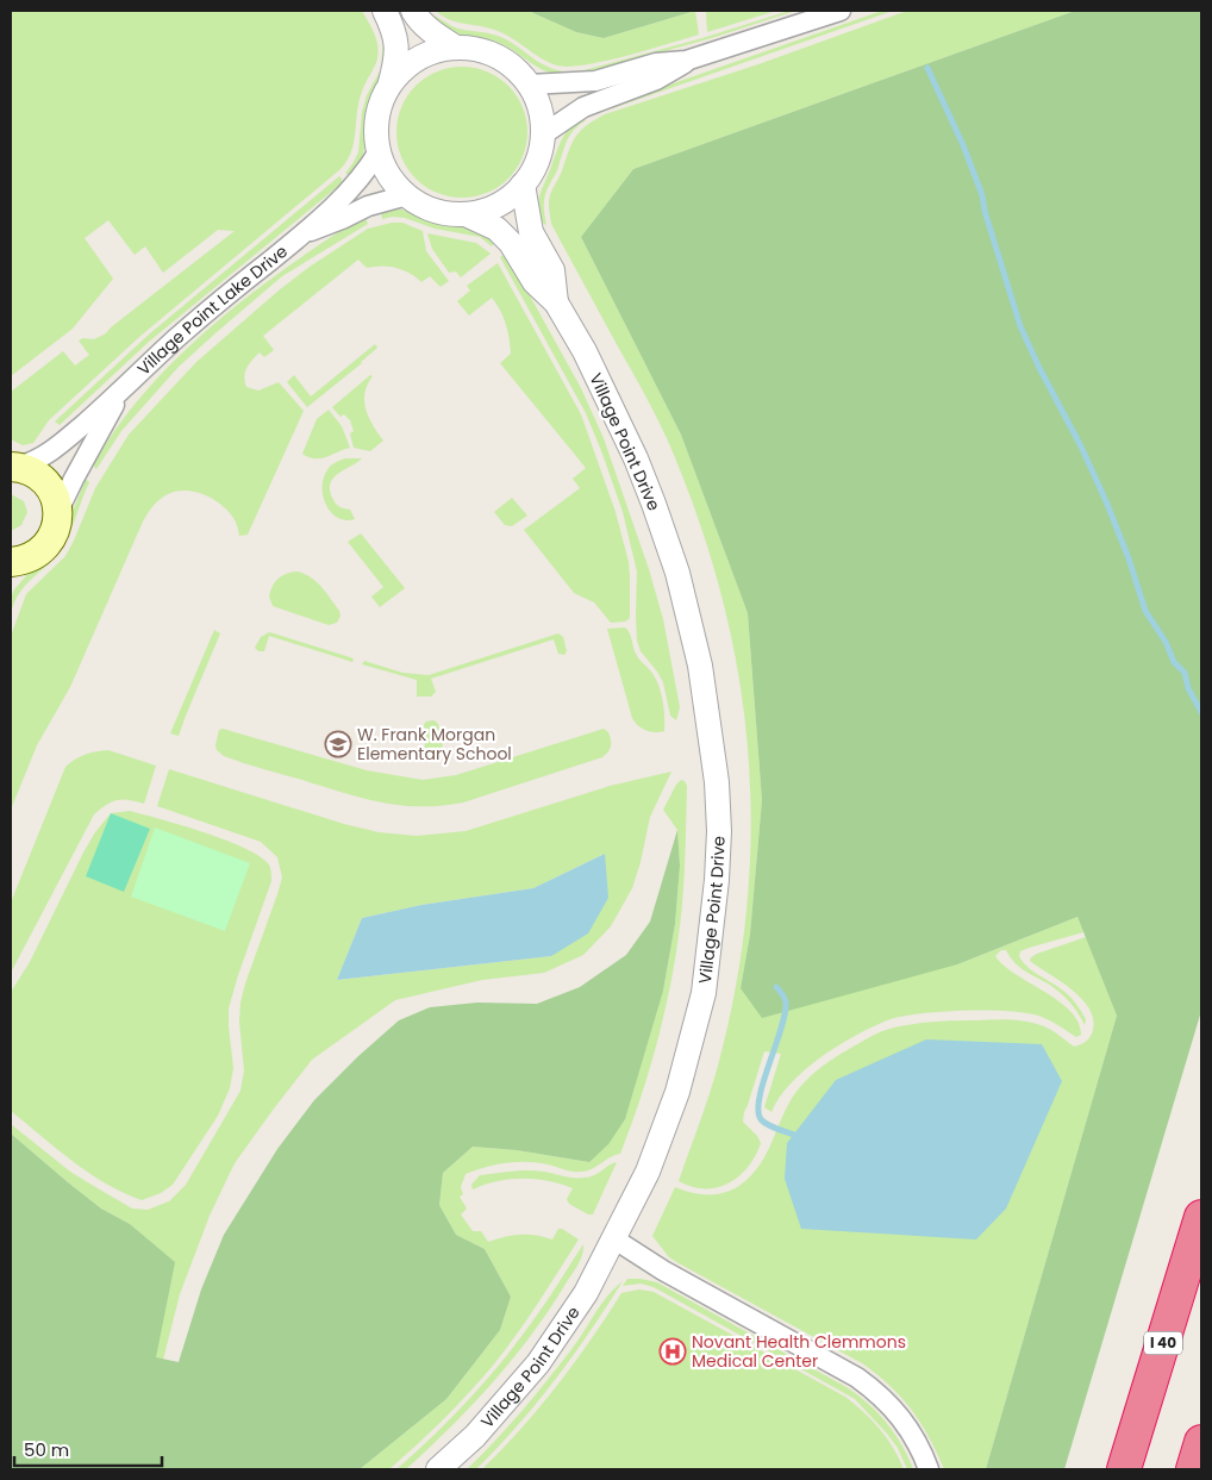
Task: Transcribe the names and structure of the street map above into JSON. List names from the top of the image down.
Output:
{
  "streets": {
    "highway": ["I 40"],
    "street": ["Village Point Lake Drive", "Village Point Drive"]
  },
  "crossings": [
    ["Village Point Lake Drive", "Village Point Drive"]
  ],
  "places": {
    "school or university": ["W. Frank Morgan Elementary School"],
    "hospital": ["Novant Health Clemmons Medical Center"]
  },
  "scale_bar": "50 m"
}
